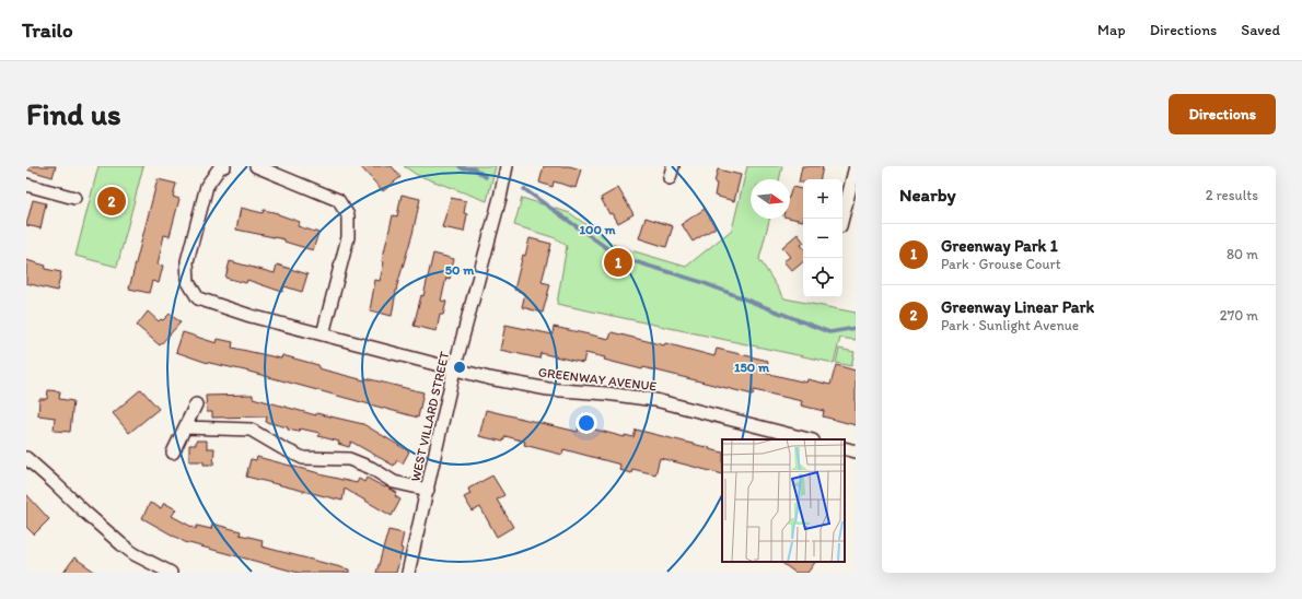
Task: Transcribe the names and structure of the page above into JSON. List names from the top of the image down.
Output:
{
  "streets": {
    "street": ["GREENWAY AVENUE", "WEST VILLARD STREET"]
  },
  "crossings": [
    ["GREENWAY AVENUE", "WEST VILLARD STREET"]
  ],
  "north": "right",
  "page": {
    "header": "Trailo",
    "nav": ["Map", "Directions", "Saved"],
    "buttons": "Directions",
    "title": "Find us",
    "heading": ["Nearby", "2 results"],
    "map_buttons": ["+", "−"],
    "pins": ["2", "1"],
    "list": [
      {
        "mark": "1",
        "name": "Greenway Park 1",
        "note": "Park · Grouse Court",
        "value": "80 m"
      },
      {
        "mark": "2",
        "name": "Greenway Linear Park",
        "note": "Park · Sunlight Avenue",
        "value": "270 m"
      }
    ]
  },
  "rings": ["100 m", "50 m", "150 m"]
}
